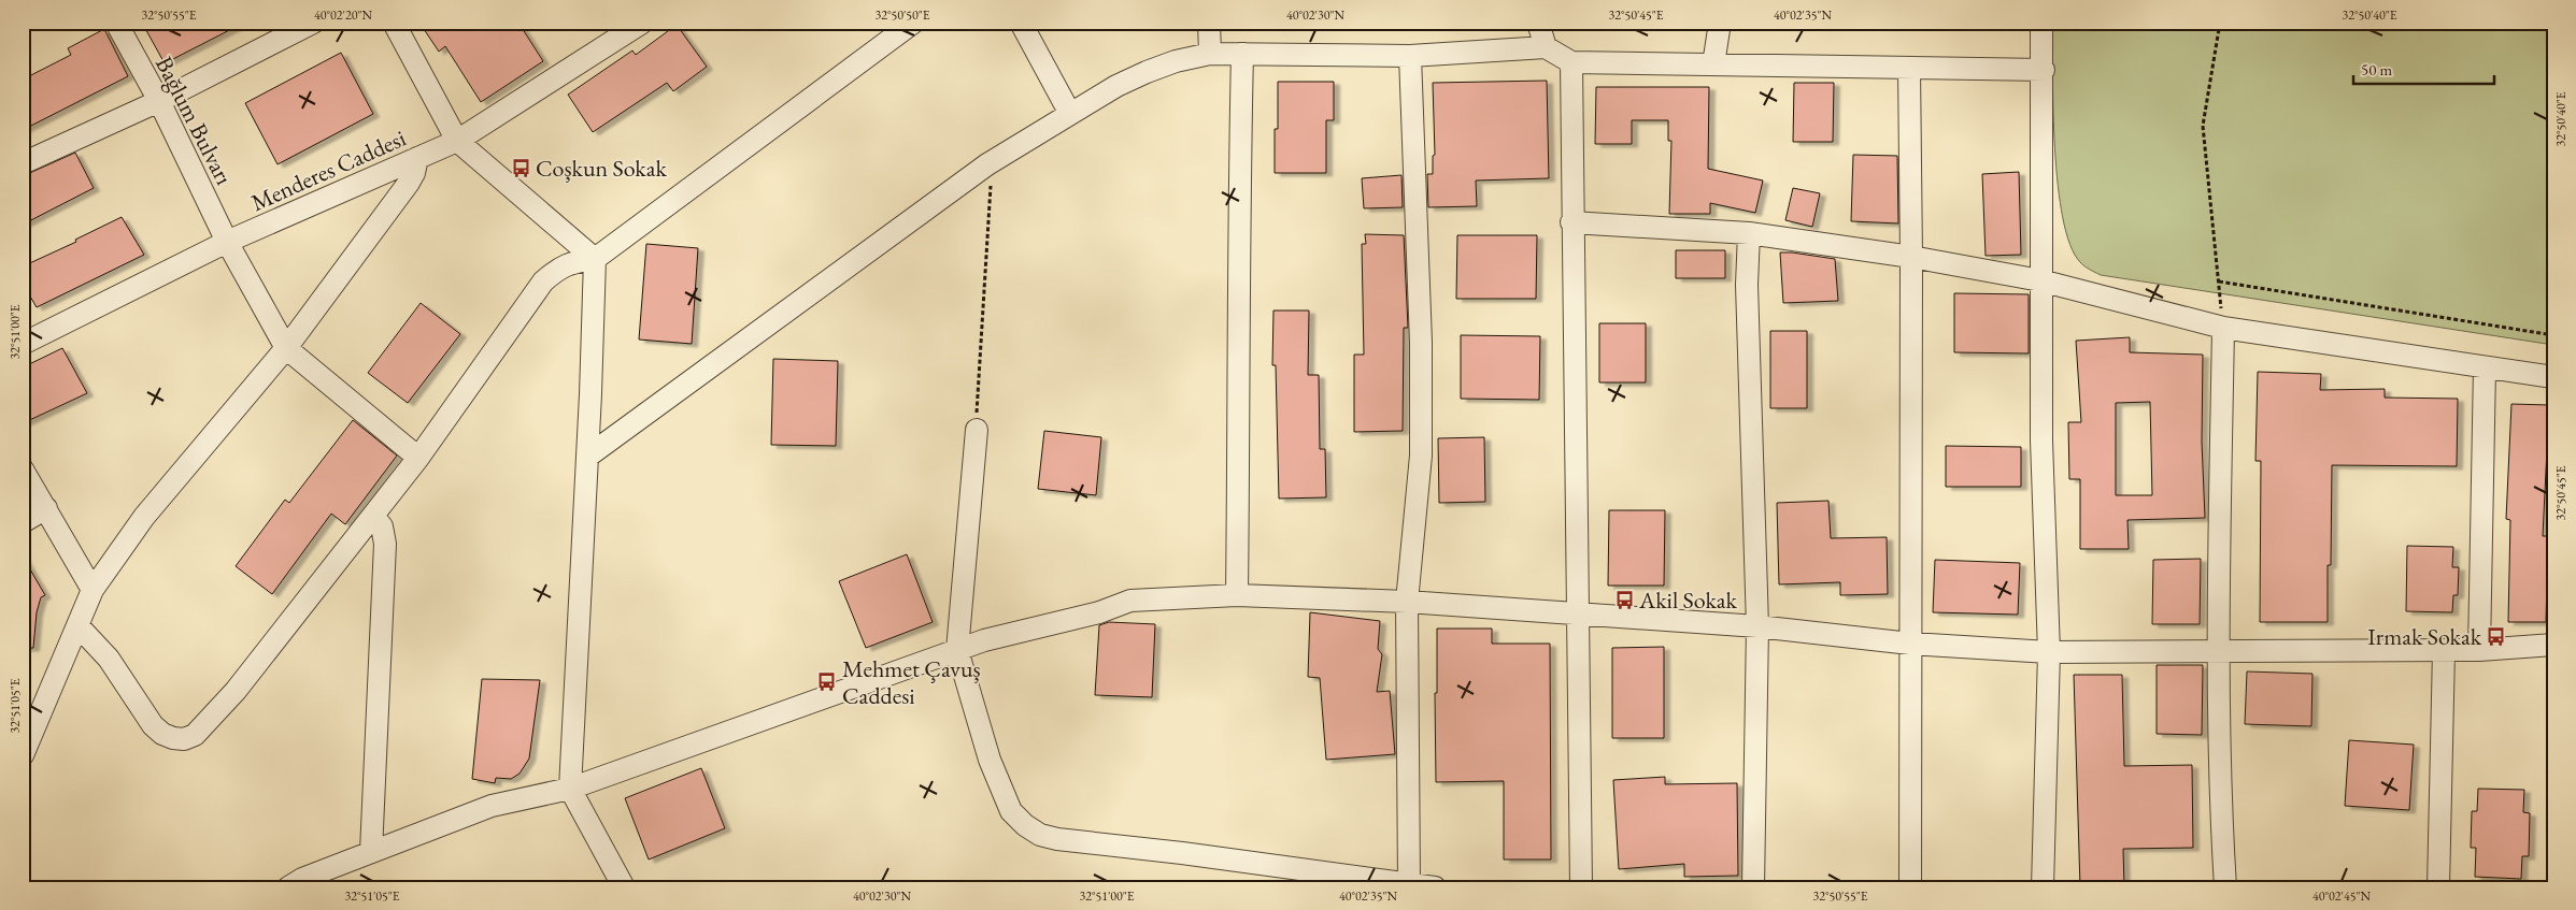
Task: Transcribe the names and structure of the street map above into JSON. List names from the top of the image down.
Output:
{
  "streets": {
    "street": ["Bağlum Bulvarı", "Menderes Caddesi"]
  },
  "crossings": [
    ["Bağlum Bulvarı", "Menderes Caddesi"]
  ],
  "places": {
    "bus stop": [
      "Coşkun Sokak",
      "Akil Sokak",
      "Irmak Sokak",
      "Mehmet Çavuş Caddesi"
    ]
  },
  "scale_bar": "50 m",
  "coordinates": [
    "32°50'55\"E",
    "40°02'20\"N",
    "32°50'50\"E",
    "40°02'30\"N",
    "32°50'45\"E",
    "40°02'35\"N",
    "32°50'40\"E",
    "32°51'00\"E",
    "32°51'05\"E",
    "40°02'45\"N"
  ]
}
